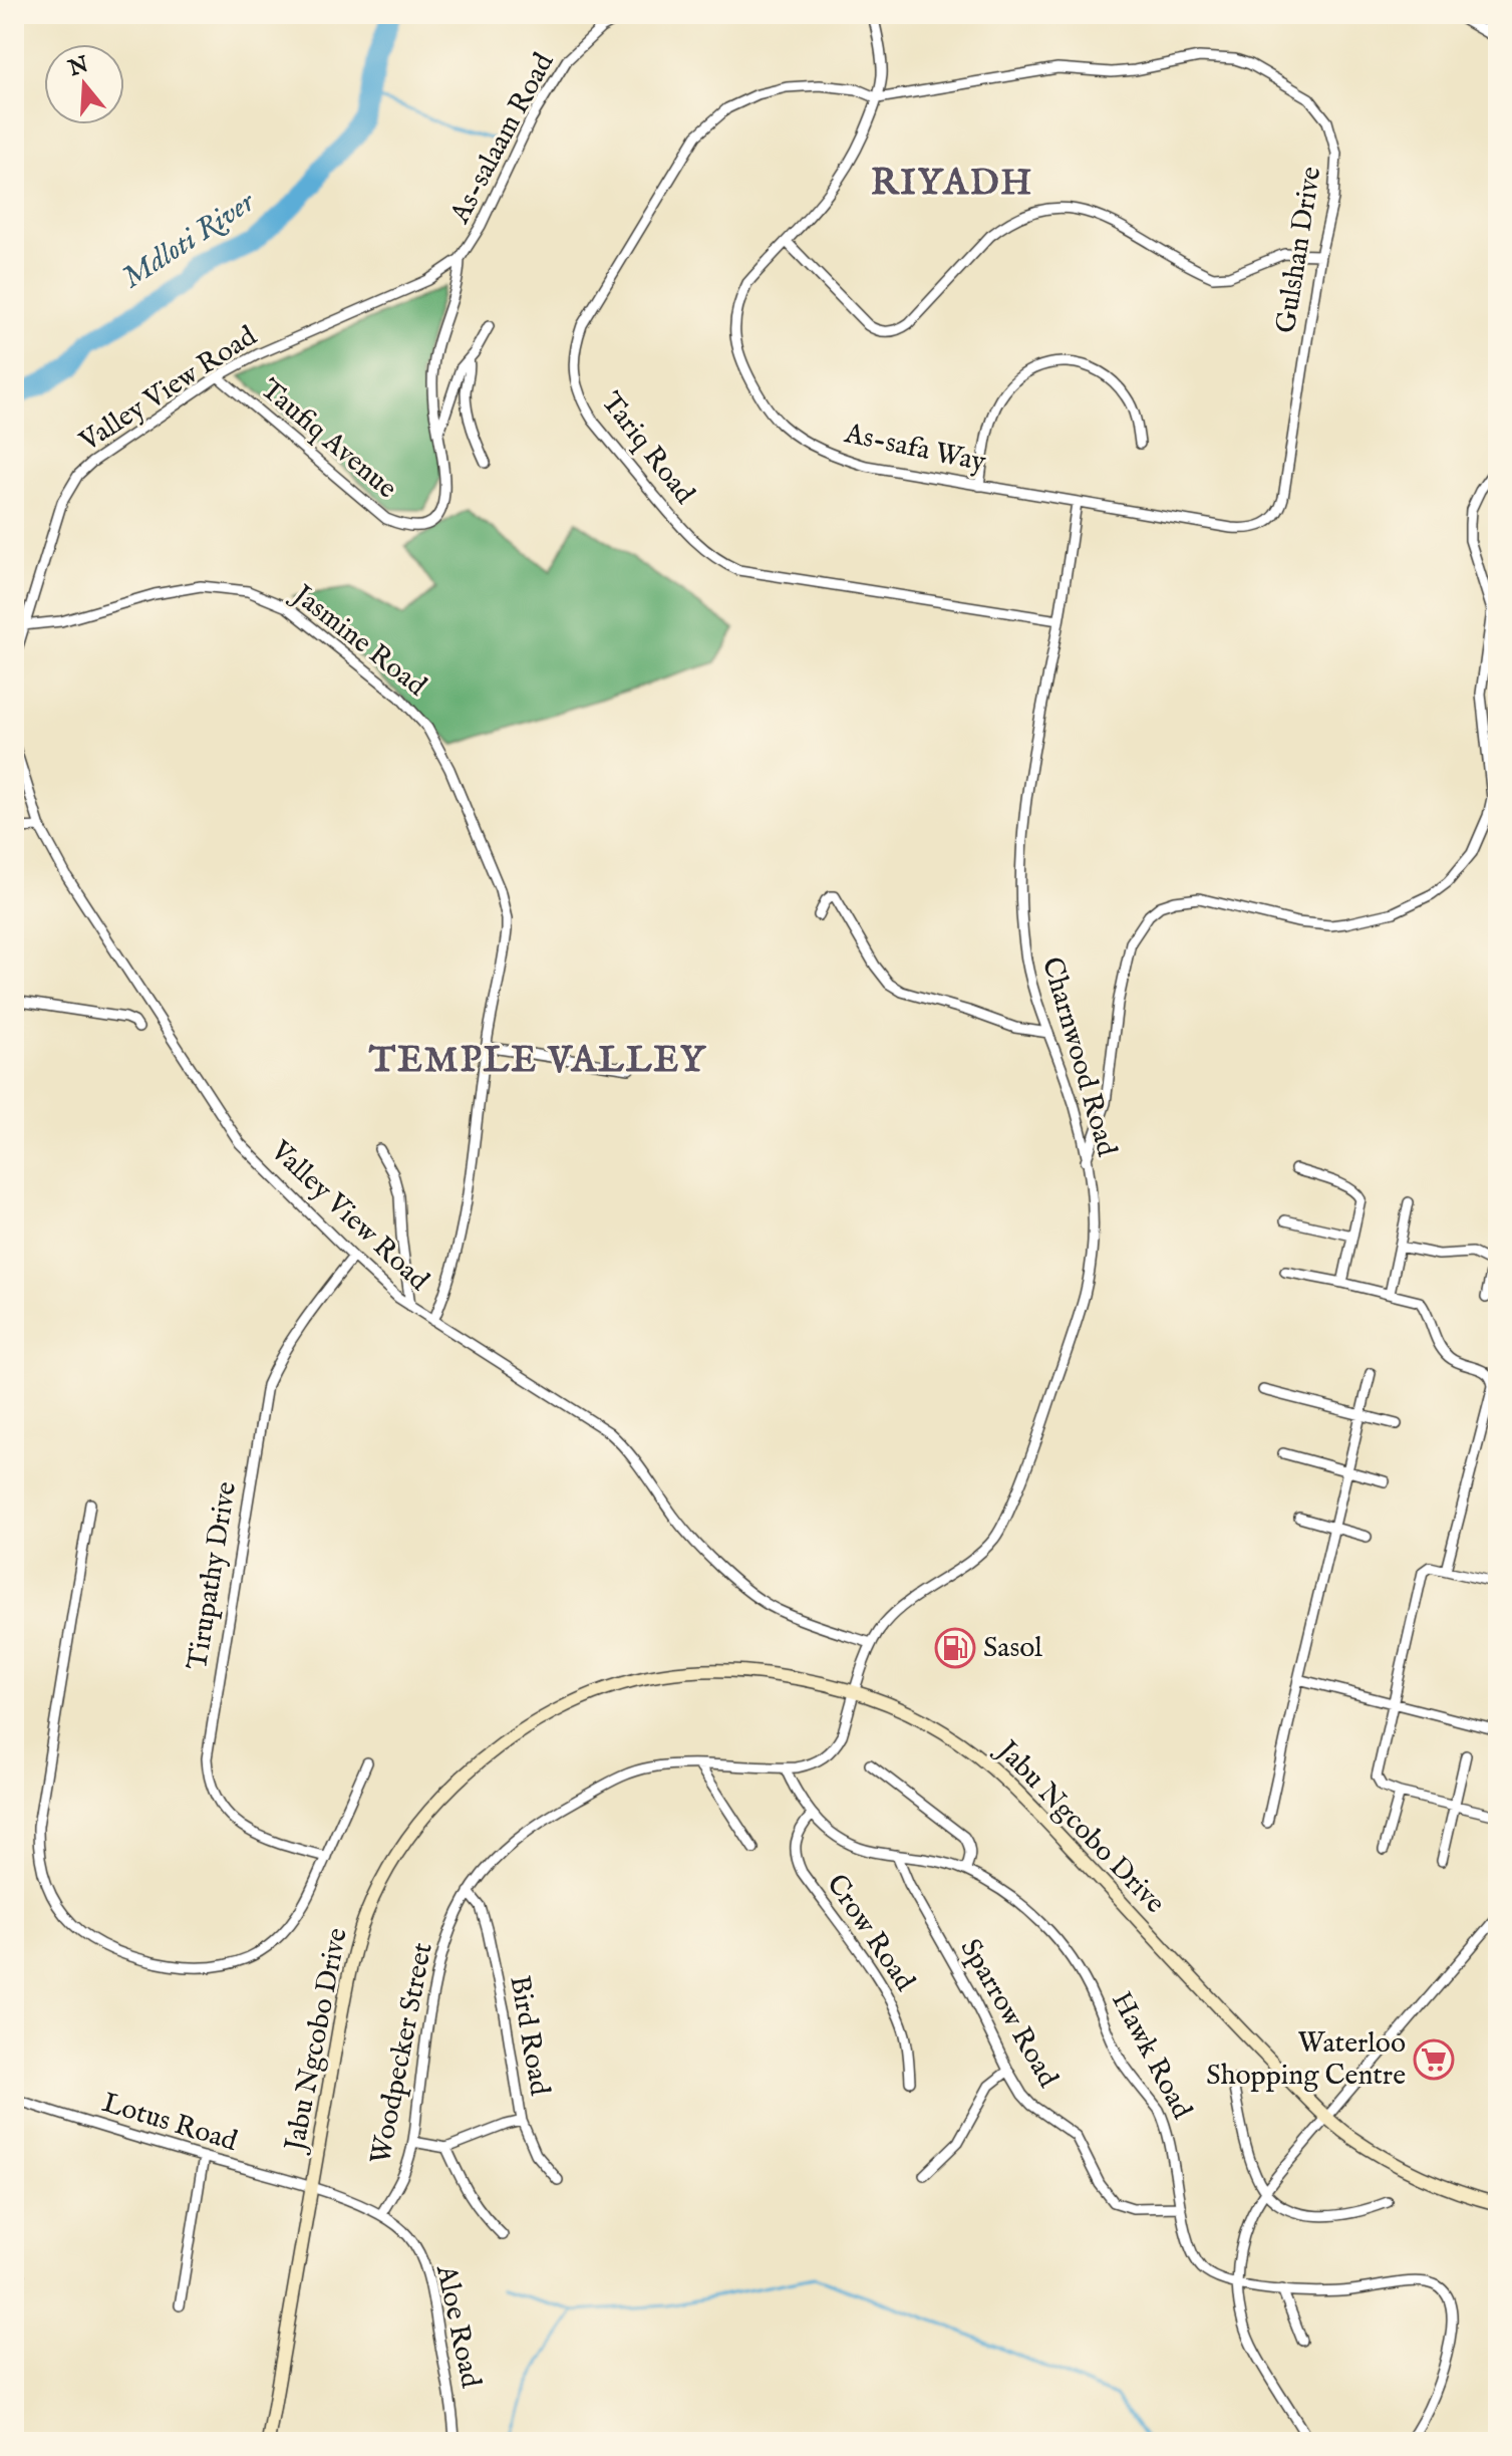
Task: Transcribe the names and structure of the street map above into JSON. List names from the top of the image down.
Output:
{
  "streets": {
    "main road": ["Jabu Ngcobo Drive"],
    "street": [
      "As-salaam Road",
      "Gulshan Drive",
      "Valley View Road",
      "Taufiq Avenue",
      "Tariq Road",
      "As-safa Way",
      "Jasmine Road",
      "Charnwood Road",
      "Tirupathy Drive",
      "Crow Road",
      "Sparrow Road",
      "Bird Road",
      "Woodpecker Street",
      "Hawk Road",
      "Lotus Road",
      "Aloe Road"
    ]
  },
  "crossings": [
    ["As-salaam Road", "Valley View Road"],
    ["As-salaam Road", "Taufiq Avenue"],
    ["Gulshan Drive", "Tariq Road"],
    ["Gulshan Drive", "As-safa Way"],
    ["Valley View Road", "Taufiq Avenue"],
    ["Valley View Road", "Jasmine Road"],
    ["Valley View Road", "Charnwood Road"],
    ["Valley View Road", "Tirupathy Drive"],
    ["Tariq Road", "As-safa Way"],
    ["Tariq Road", "Charnwood Road"],
    ["As-safa Way", "Charnwood Road"],
    ["Charnwood Road", "Jabu Ngcobo Drive"],
    ["Charnwood Road", "Woodpecker Street"],
    ["Jabu Ngcobo Drive", "Woodpecker Street"],
    ["Jabu Ngcobo Drive", "Lotus Road"],
    ["Jabu Ngcobo Drive", "Aloe Road"],
    ["Crow Road", "Hawk Road"],
    ["Sparrow Road", "Hawk Road"],
    ["Bird Road", "Woodpecker Street"],
    ["Woodpecker Street", "Hawk Road"],
    ["Woodpecker Street", "Aloe Road"],
    ["Lotus Road", "Aloe Road"]
  ],
  "districts": ["RIYADH", "TEMPLE VALLEY"],
  "water": ["Mdloti River"],
  "places": {
    "fuel station": ["Sasol"],
    "supermarket": ["Waterloo Shopping Centre"]
  },
  "north": "top"
}
